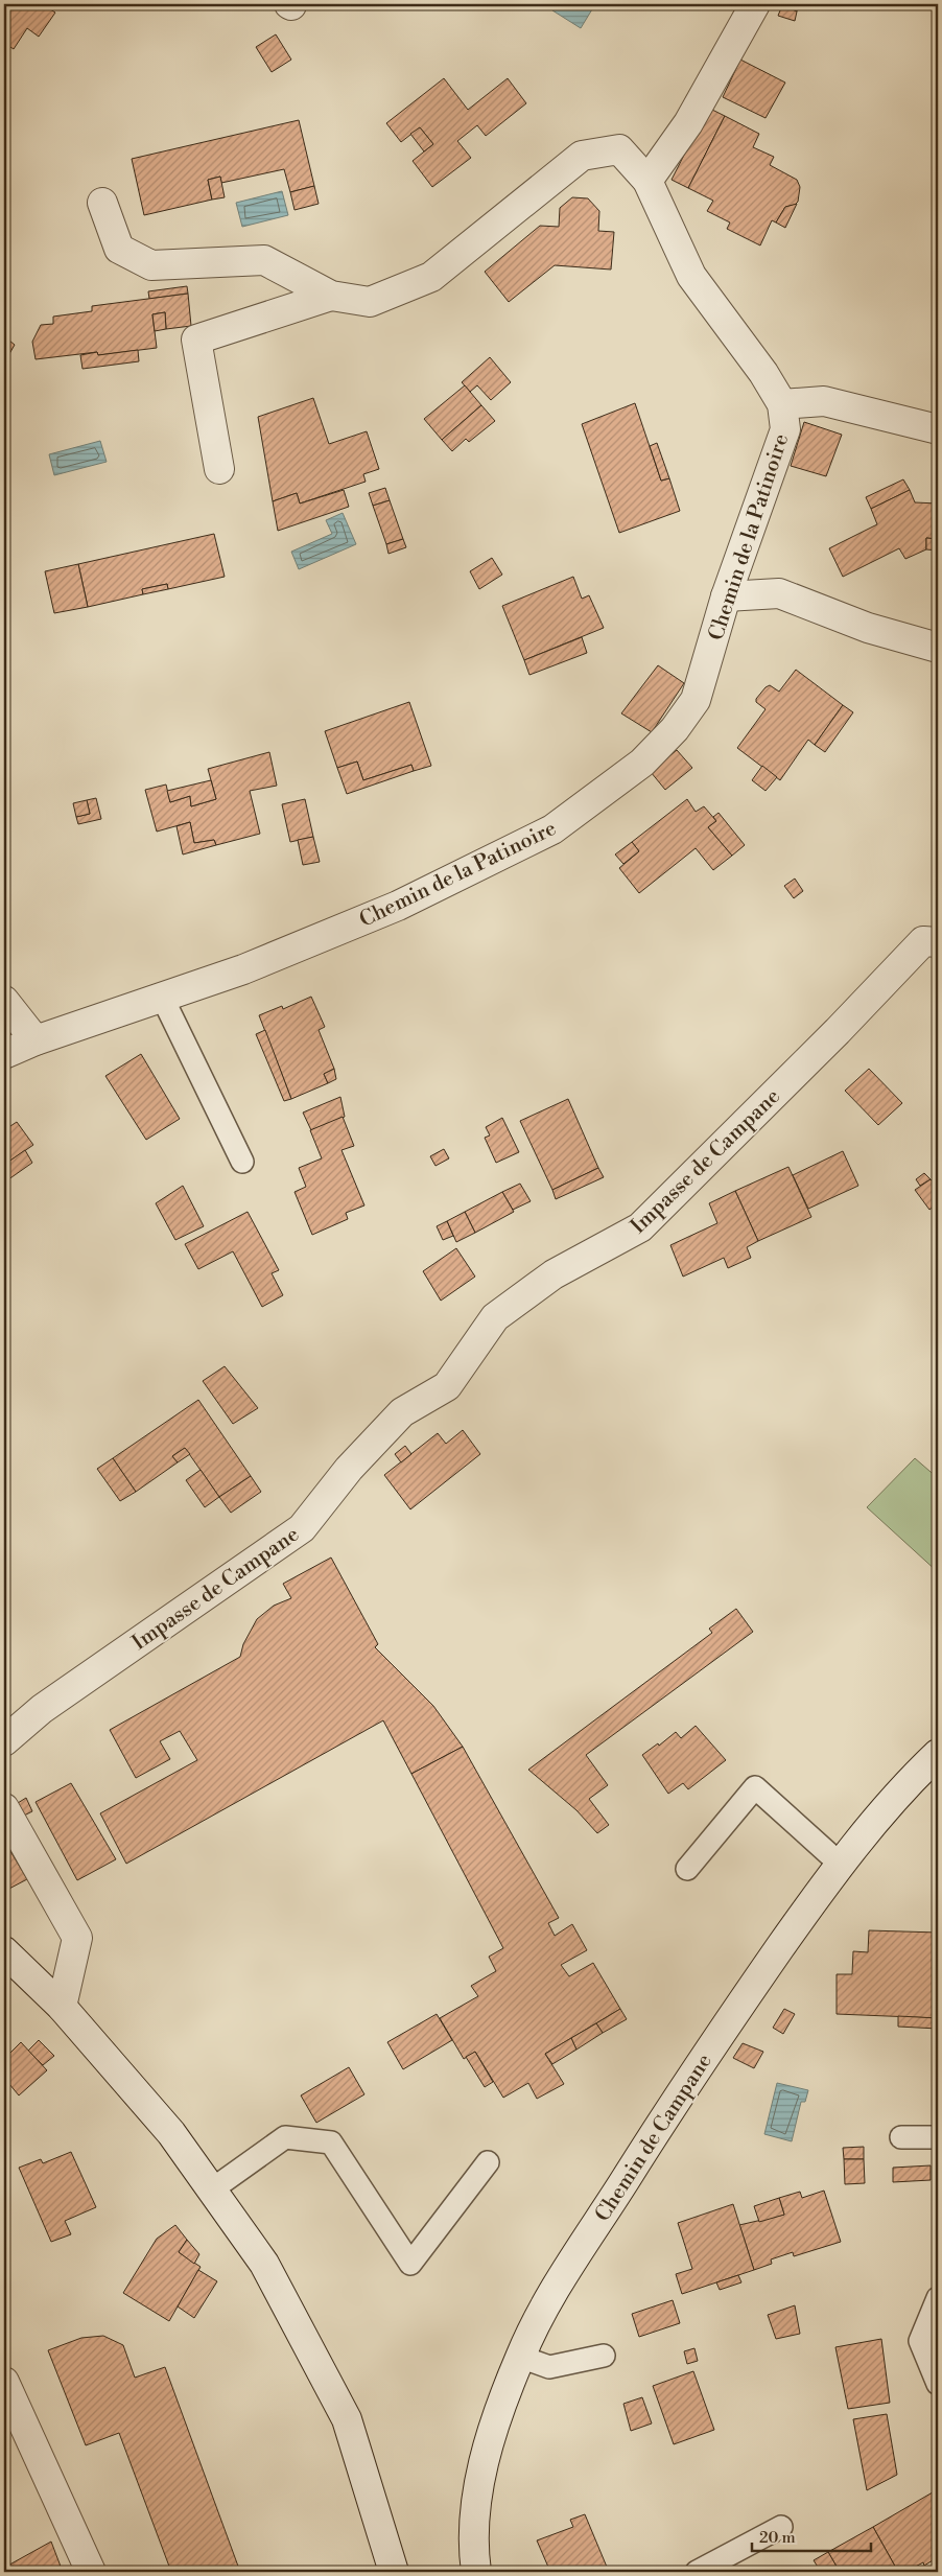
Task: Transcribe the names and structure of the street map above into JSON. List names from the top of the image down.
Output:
{
  "streets": {
    "street": ["Chemin de la Patinoire", "Impasse de Campane", "Chemin de Campane"]
  },
  "scale_bar": "20 m"
}
